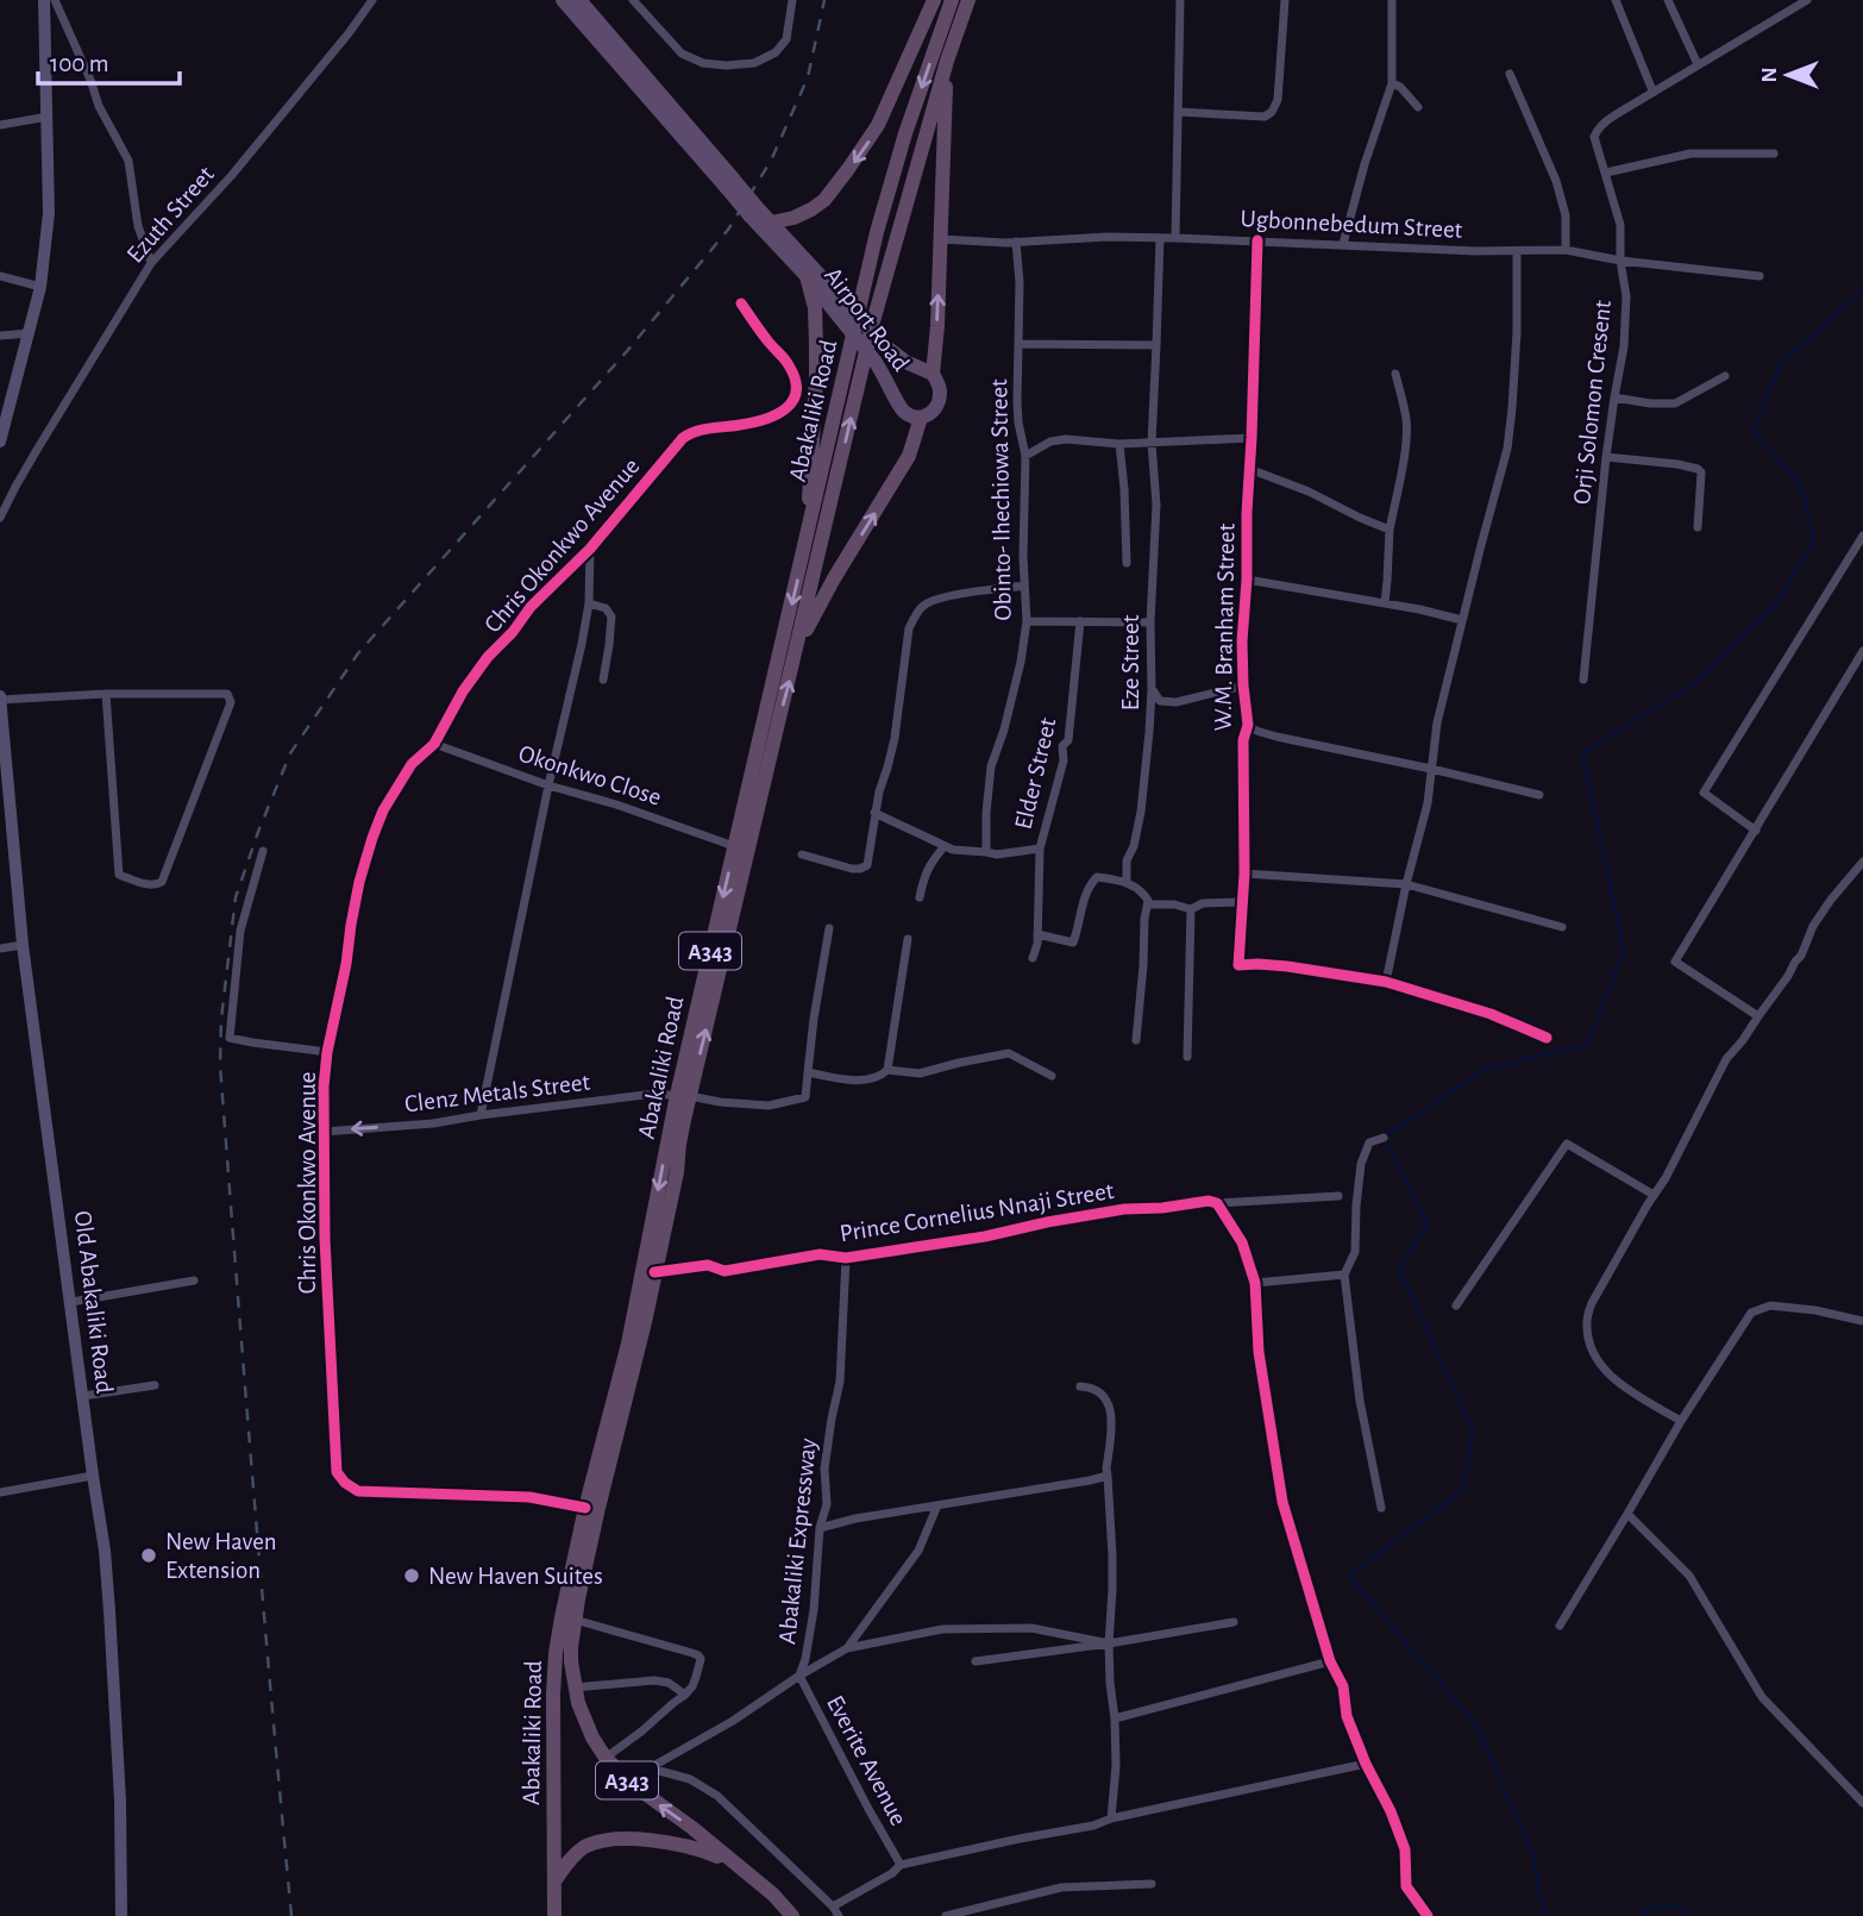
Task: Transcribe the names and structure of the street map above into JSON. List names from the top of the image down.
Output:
{
  "streets": {
    "highway": ["Abakaliki Road", "A343"],
    "main road": ["Airport Road", "Old Abakaliki Road"],
    "street": [
      "Ezuth Street",
      "Ugbonnebedum Street",
      "Orji Solomon Cresent",
      "Obinto- Ihechiowa Street",
      "Chris Okonkwo Avenue",
      "W.M. Branham Street",
      "Eze Street",
      "Elder Street",
      "Okonkwo Close",
      "Clenz Metals Street",
      "Prince Cornelius Nnaji Street",
      "Abakaliki Expressway",
      "Everite Avenue"
    ]
  },
  "crossings": [
    ["Ugbonnebedum Street", "Orji Solomon Cresent"],
    ["Ugbonnebedum Street", "Obinto- Ihechiowa Street"],
    ["Ugbonnebedum Street", "W.M. Branham Street"],
    ["Ugbonnebedum Street", "Eze Street"],
    ["Abakaliki Road", "Chris Okonkwo Avenue"],
    ["Abakaliki Road", "Okonkwo Close"],
    ["Abakaliki Road", "A343"],
    ["Abakaliki Road", "Clenz Metals Street"],
    ["Abakaliki Road", "Prince Cornelius Nnaji Street"],
    ["Chris Okonkwo Avenue", "Okonkwo Close"],
    ["Chris Okonkwo Avenue", "Clenz Metals Street"],
    ["A343", "Abakaliki Expressway"],
    ["Prince Cornelius Nnaji Street", "Abakaliki Expressway"],
    ["Abakaliki Expressway", "Everite Avenue"]
  ],
  "places": ["New Haven Extension", "New Haven Suites"],
  "scale_bar": "100 m",
  "north": "left"
}
